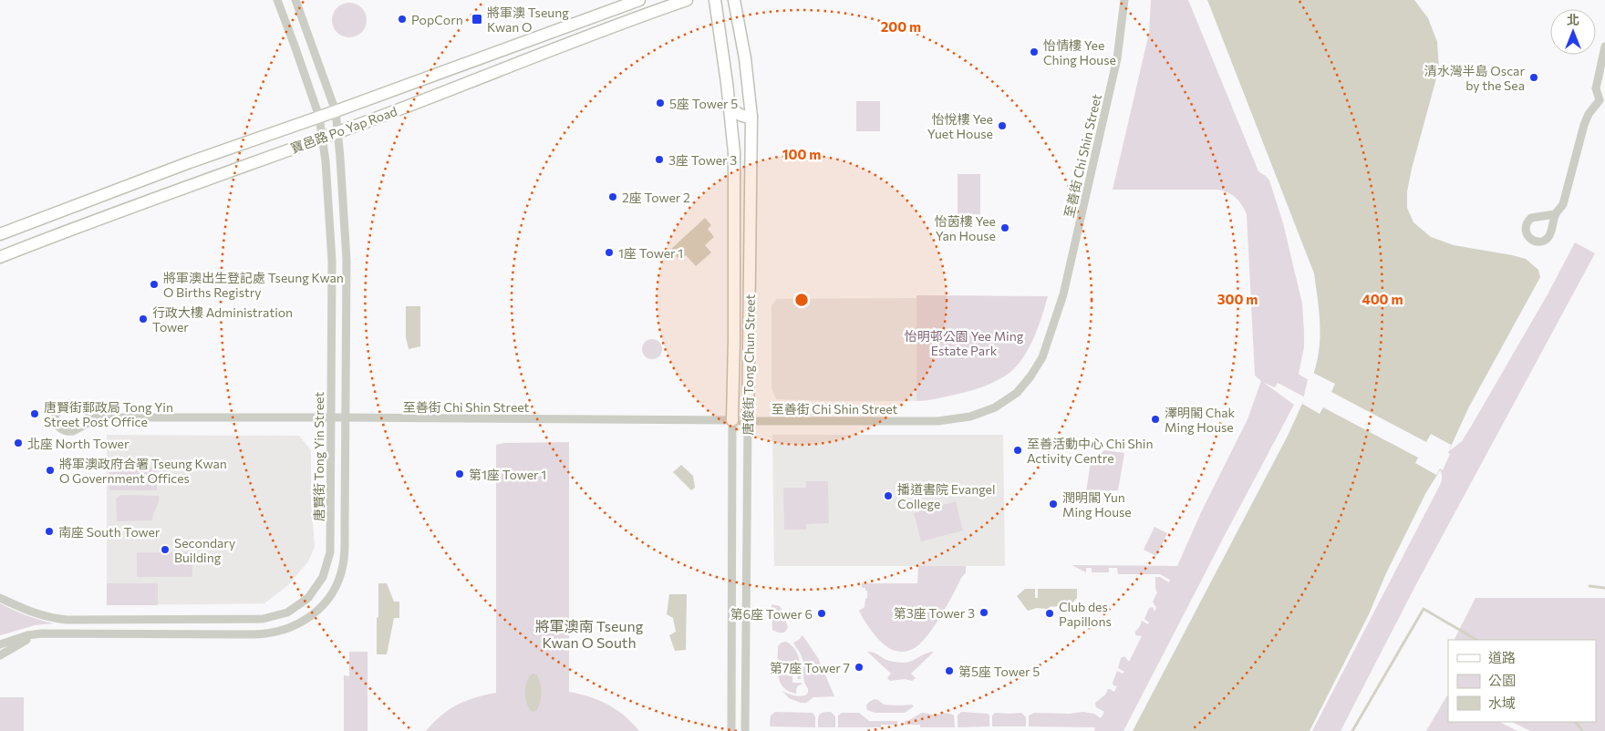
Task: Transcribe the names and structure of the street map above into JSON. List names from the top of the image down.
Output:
{
  "streets": {
    "main road": ["寶邑路 Po Yap Road", "唐俊街 Tong Chun Street"],
    "street": ["至善街 Chi Shin Street", "唐賢街 Tong Yin Street"]
  },
  "crossings": [
    ["寶邑路 Po Yap Road", "唐賢街 Tong Yin Street"],
    ["至善街 Chi Shin Street", "唐俊街 Tong Chun Street"],
    ["至善街 Chi Shin Street", "唐賢街 Tong Yin Street"]
  ],
  "districts": ["將軍澳南 Tseung Kwan O South"],
  "parks": ["怡明邨公園 Yee Ming Estate Park"],
  "places": {
    "other": [
      "PopCorn",
      "怡情樓 Yee Ching House",
      "清水灣半島 Oscar by the Sea",
      "5座 Tower 5",
      "怡悅樓 Yee Yuet House",
      "3座 Tower 3",
      "2座 Tower 2",
      "怡茵樓 Yee Yan House",
      "1座 Tower 1",
      "將軍澳出生登記處 Tseung Kwan O Births Registry",
      "行政大樓 Administration Tower",
      "唐賢街郵政局 Tong Yin Street Post Office",
      "澤明閣 Chak Ming House",
      "北座 North Tower",
      "至善活動中心 Chi Shin Activity Centre",
      "將軍澳政府合署 Tseung Kwan O Government Offices",
      "第1座 Tower 1",
      "播道書院 Evangel College",
      "潤明閣 Yun Ming House",
      "南座 South Tower",
      "Secondary Building",
      "第3座 Tower 3",
      "第6座 Tower 6",
      "Club des Papillons",
      "第7座 Tower 7",
      "第5座 Tower 5"
    ],
    "transit": ["將軍澳 Tseung Kwan O"]
  },
  "legend": ["道路", "公園", "水域"],
  "north": "top",
  "rings": [
    "200 m",
    "100 m",
    "300 m",
    "400 m"
  ]
}
